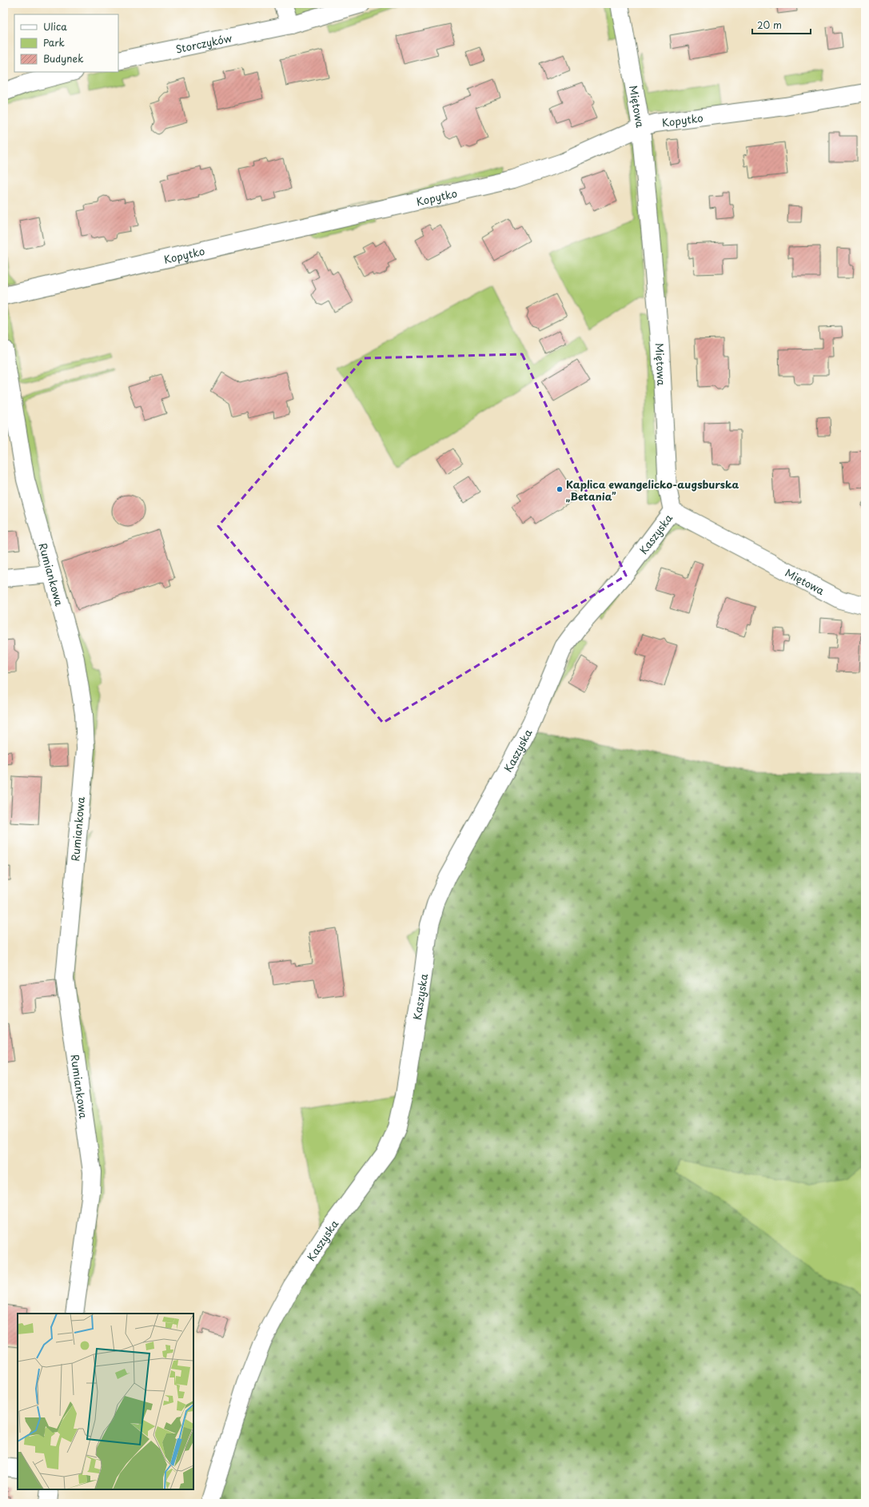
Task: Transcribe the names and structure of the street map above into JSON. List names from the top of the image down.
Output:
{
  "streets": {
    "street": [
      "Storczyków",
      "Miętowa",
      "Kopytko",
      "Kaszyska",
      "Rumiankowa"
    ]
  },
  "crossings": [
    ["Miętowa", "Kopytko"],
    ["Miętowa", "Kaszyska"]
  ],
  "places": ["Kaplica ewangelicko-augsburska „Betania”"],
  "legend": ["Ulica", "Park", "Budynek"],
  "scale_bar": "20 m"
}
